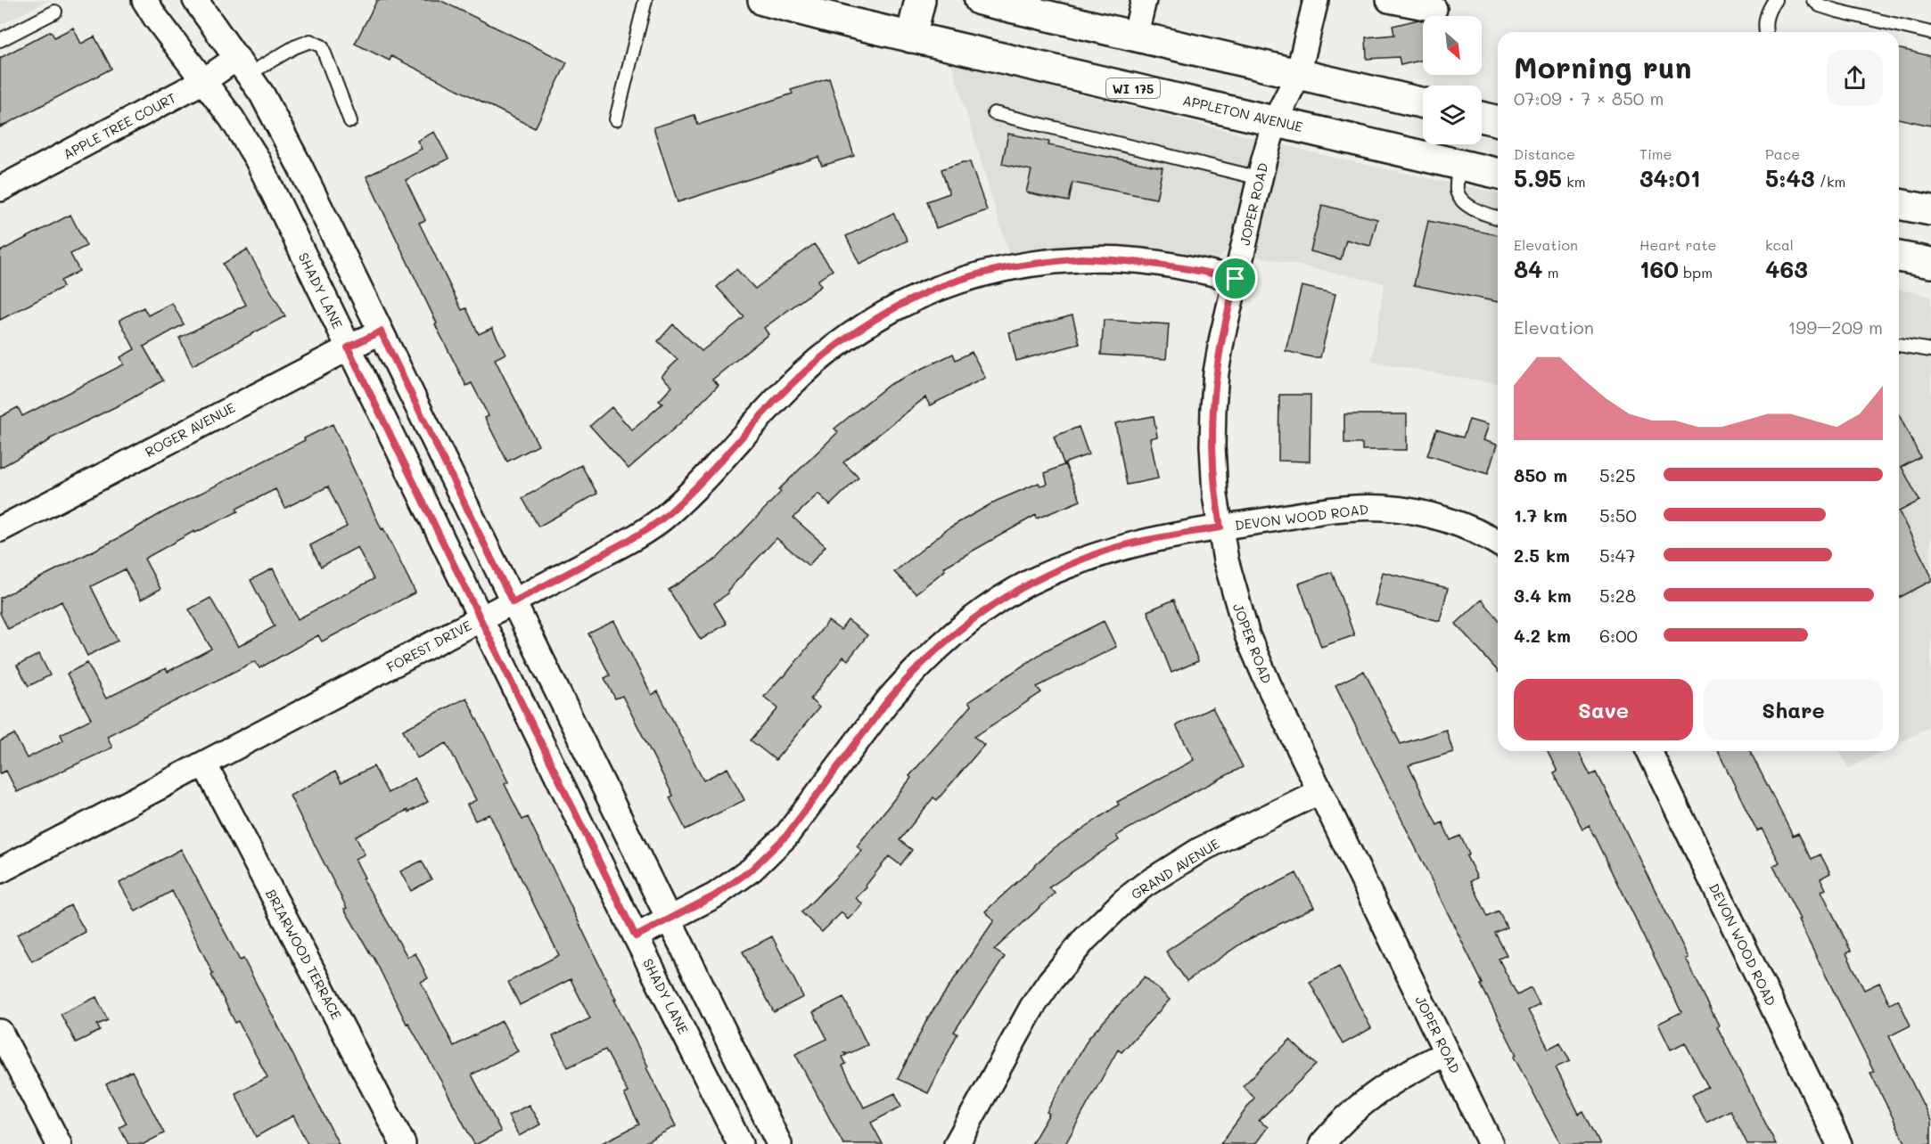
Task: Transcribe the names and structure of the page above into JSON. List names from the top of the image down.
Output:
{
  "streets": {
    "main road": ["WI 175", "APPLETON AVENUE"],
    "street": [
      "APPLE TREE COURT",
      "JOPER ROAD",
      "SHADY LANE",
      "ROGER AVENUE",
      "DEVON WOOD ROAD",
      "FOREST DRIVE",
      "GRAND AVENUE",
      "BRIARWOOD TERRACE"
    ]
  },
  "crossings": [
    ["APPLETON AVENUE", "JOPER ROAD"],
    ["APPLE TREE COURT", "SHADY LANE"],
    ["JOPER ROAD", "DEVON WOOD ROAD"],
    ["JOPER ROAD", "FOREST DRIVE"],
    ["JOPER ROAD", "GRAND AVENUE"],
    ["SHADY LANE", "ROGER AVENUE"],
    ["SHADY LANE", "DEVON WOOD ROAD"],
    ["SHADY LANE", "FOREST DRIVE"],
    ["FOREST DRIVE", "BRIARWOOD TERRACE"]
  ],
  "north": "bottom right",
  "page": {
    "heading": ["Morning run", "07:09 · 7 × 850 m"],
    "stats": [
      ["Distance", "5.95 km"],
      ["Time", "34:01"],
      ["Pace", "5:43 /km"],
      ["Elevation", "84 m"],
      ["Heart rate", "160 bpm"],
      ["kcal", "463"]
    ],
    "chart": ["Elevation", "199–209 m"],
    "list": [
      {
        "name": "850 m",
        "note": "5:25"
      },
      {
        "name": "1.7 km",
        "note": "5:50"
      },
      {
        "name": "2.5 km",
        "note": "5:47"
      },
      {
        "name": "3.4 km",
        "note": "5:28"
      },
      {
        "name": "4.2 km",
        "note": "6:00"
      }
    ],
    "buttons": ["Save", "Share"]
  }
}
